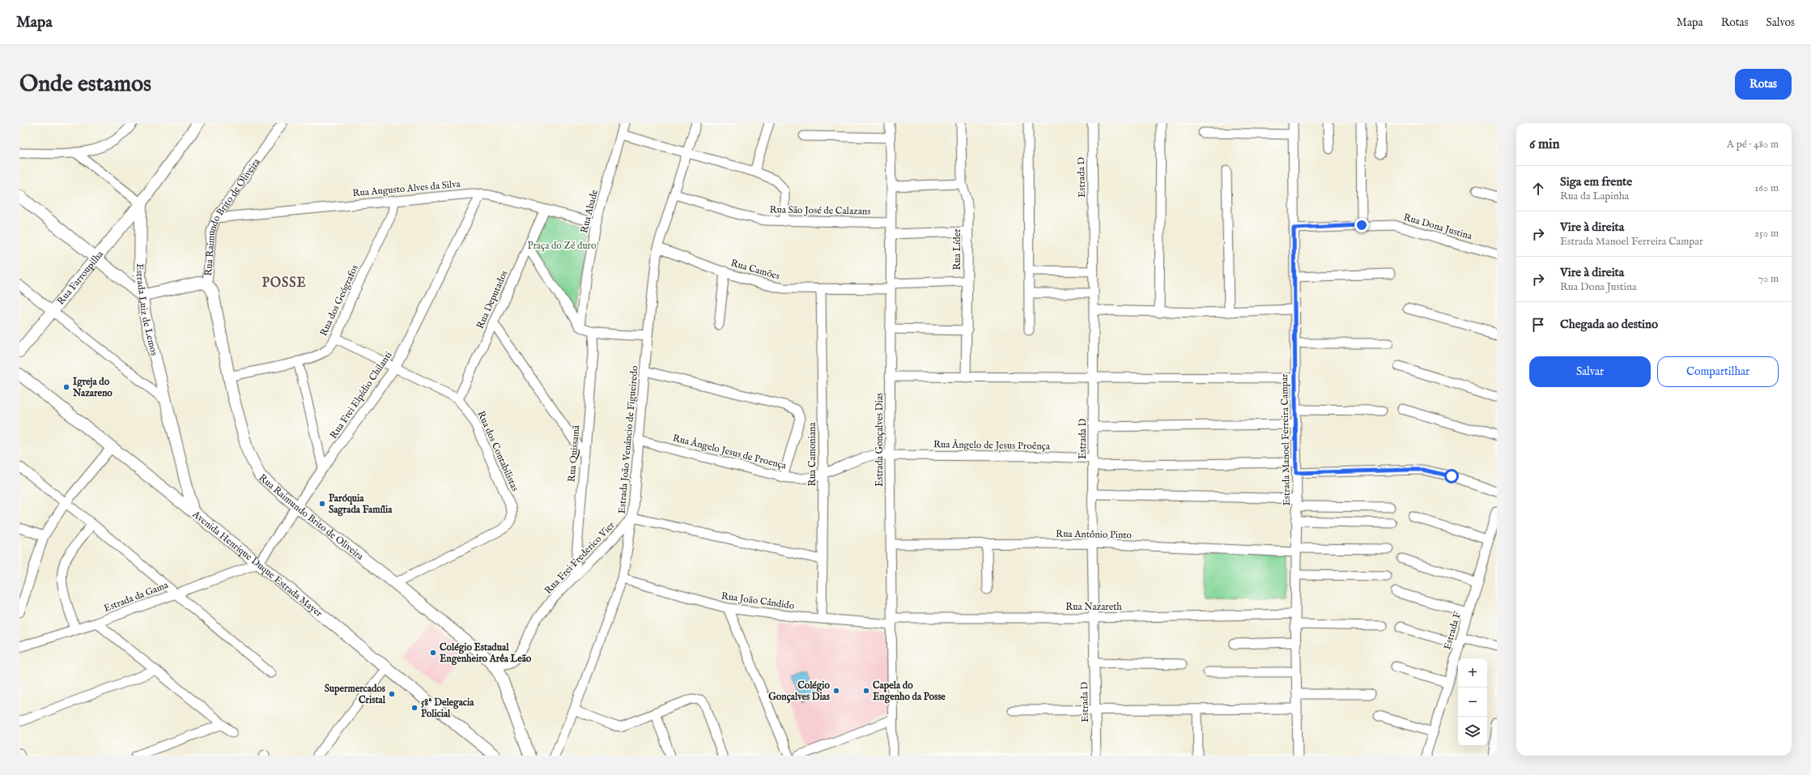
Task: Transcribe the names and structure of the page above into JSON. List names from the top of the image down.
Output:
{
  "streets": {
    "main road": [
      "Rua Raimundo Brito de Oliveira",
      "Rua Farroupilha",
      "Estrada Luiz de Lemos",
      "Avenida Henrique Duque Estrada Mayer"
    ],
    "street": [
      "Estrada D",
      "Rua Augusto Alves da Silva",
      "Rua São José de Calazans",
      "Rua Abade",
      "Rua Dona Justina",
      "Rua Líder",
      "Rua Camões",
      "Rua Deputados",
      "Rua dos Geógrafos",
      "Rua Frei Elpídio Chilanti",
      "Estrada João Venâncio de Figueiredo",
      "Estrada Gonçalves Dias",
      "Estrada Manoel Ferreira Campar",
      "Rua Ângelo de Jesus Proênça",
      "Rua dos Contabilistas",
      "Rua Ângelo Jesus de Proença",
      "Rua Quissamã",
      "Rua Camoniana",
      "Rua Antônio Pinto",
      "Rua Frei Frederico Vier",
      "Estrada da Gama",
      "Rua João Cândido",
      "Rua Nazareth",
      "Estrada F"
    ]
  },
  "crossings": [
    ["Estrada D", "Rua Ângelo de Jesus Proênça"],
    ["Estrada D", "Rua Antônio Pinto"],
    ["Estrada D", "Rua Nazareth"],
    ["Rua Augusto Alves da Silva", "Rua Abade"],
    ["Rua Augusto Alves da Silva", "Rua Raimundo Brito de Oliveira"],
    ["Rua Augusto Alves da Silva", "Rua Deputados"],
    ["Rua Augusto Alves da Silva", "Rua dos Geógrafos"],
    ["Rua Augusto Alves da Silva", "Rua Frei Elpídio Chilanti"],
    ["Rua São José de Calazans", "Estrada João Venâncio de Figueiredo"],
    ["Rua São José de Calazans", "Estrada Gonçalves Dias"],
    ["Rua Raimundo Brito de Oliveira", "Rua dos Geógrafos"],
    ["Rua Raimundo Brito de Oliveira", "Rua Frei Elpídio Chilanti"],
    ["Rua Raimundo Brito de Oliveira", "Rua dos Contabilistas"],
    ["Rua Raimundo Brito de Oliveira", "Rua Frei Frederico Vier"],
    ["Rua Dona Justina", "Estrada Manoel Ferreira Campar"],
    ["Rua Líder", "Rua Camões"],
    ["Rua Camões", "Estrada João Venâncio de Figueiredo"],
    ["Rua Camões", "Estrada Gonçalves Dias"],
    ["Rua Camões", "Rua Camoniana"],
    ["Rua Farroupilha", "Estrada Luiz de Lemos"],
    ["Rua Deputados", "Rua dos Contabilistas"],
    ["Rua dos Geógrafos", "Rua dos Contabilistas"],
    ["Estrada Luiz de Lemos", "Avenida Henrique Duque Estrada Mayer"],
    ["Rua Frei Elpídio Chilanti", "Rua dos Contabilistas"],
    ["Rua Frei Elpídio Chilanti", "Avenida Henrique Duque Estrada Mayer"],
    ["Rua Frei Elpídio Chilanti", "Estrada da Gama"],
    ["Estrada João Venâncio de Figueiredo", "Rua Ângelo Jesus de Proença"],
    ["Estrada João Venâncio de Figueiredo", "Rua Frei Frederico Vier"],
    ["Estrada João Venâncio de Figueiredo", "Rua João Cândido"],
    ["Estrada Gonçalves Dias", "Rua Ângelo de Jesus Proênça"],
    ["Estrada Gonçalves Dias", "Rua Ângelo Jesus de Proença"],
    ["Estrada Gonçalves Dias", "Rua Antônio Pinto"],
    ["Estrada Gonçalves Dias", "Rua João Cândido"],
    ["Estrada Gonçalves Dias", "Rua Nazareth"],
    ["Estrada Manoel Ferreira Campar", "Rua Ângelo de Jesus Proênça"],
    ["Estrada Manoel Ferreira Campar", "Rua Antônio Pinto"],
    ["Estrada Manoel Ferreira Campar", "Rua Nazareth"],
    ["Rua Ângelo de Jesus Proênça", "Rua Ângelo Jesus de Proença"],
    ["Rua Ângelo Jesus de Proença", "Rua Camoniana"],
    ["Rua Quissamã", "Rua Frei Frederico Vier"],
    ["Rua Camoniana", "Rua João Cândido"],
    ["Avenida Henrique Duque Estrada Mayer", "Estrada da Gama"],
    ["Rua João Cândido", "Rua Nazareth"]
  ],
  "districts": ["POSSE"],
  "parks": ["Praça do Zé duro"],
  "places": [
    "Igreja do Nazareno",
    "Paróquia Sagrada Família",
    "Colégio Estadual Engenheiro Arêa Leão",
    "Colégio Gonçalves Dias",
    "Capela do Engenho da Posse",
    "Supermercados Cristal",
    "58ª Delegacia Policial"
  ],
  "page": {
    "header": "Mapa",
    "nav": ["Mapa", "Rotas", "Salvos"],
    "buttons": [
      "Rotas",
      ["Salvar", "Compartilhar"]
    ],
    "title": "Onde estamos",
    "heading": ["6 min", "A pé · 480 m"],
    "list": [
      ["Siga em frente", "Rua da Lapinha", "160 m"],
      ["Vire à direita", "Estrada Manoel Ferreira Campar", "250 m"],
      ["Vire à direita", "Rua Dona Justina", "70 m"],
      "Chegada ao destino"
    ],
    "map_buttons": ["+", "−"]
  }
}
